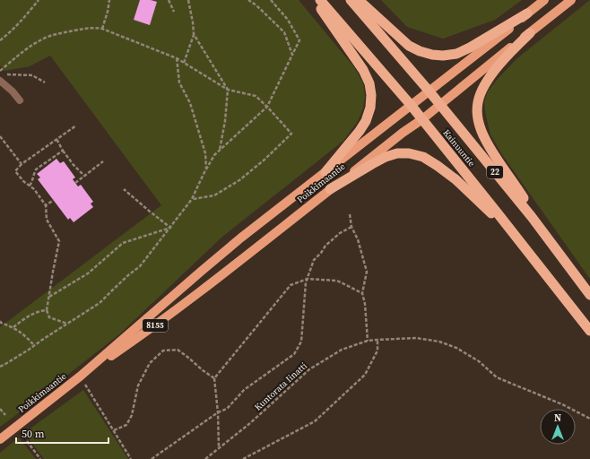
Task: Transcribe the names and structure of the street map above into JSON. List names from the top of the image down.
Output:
{
  "streets": {
    "highway": ["Kainuuntie", "22"],
    "main road": ["Poikkimaantie", "8155"],
    "path": ["Kuntorata Iinatti"]
  },
  "crossings": [
    ["Kainuuntie", "Poikkimaantie"]
  ],
  "scale_bar": "50 m",
  "north": "top"
}
